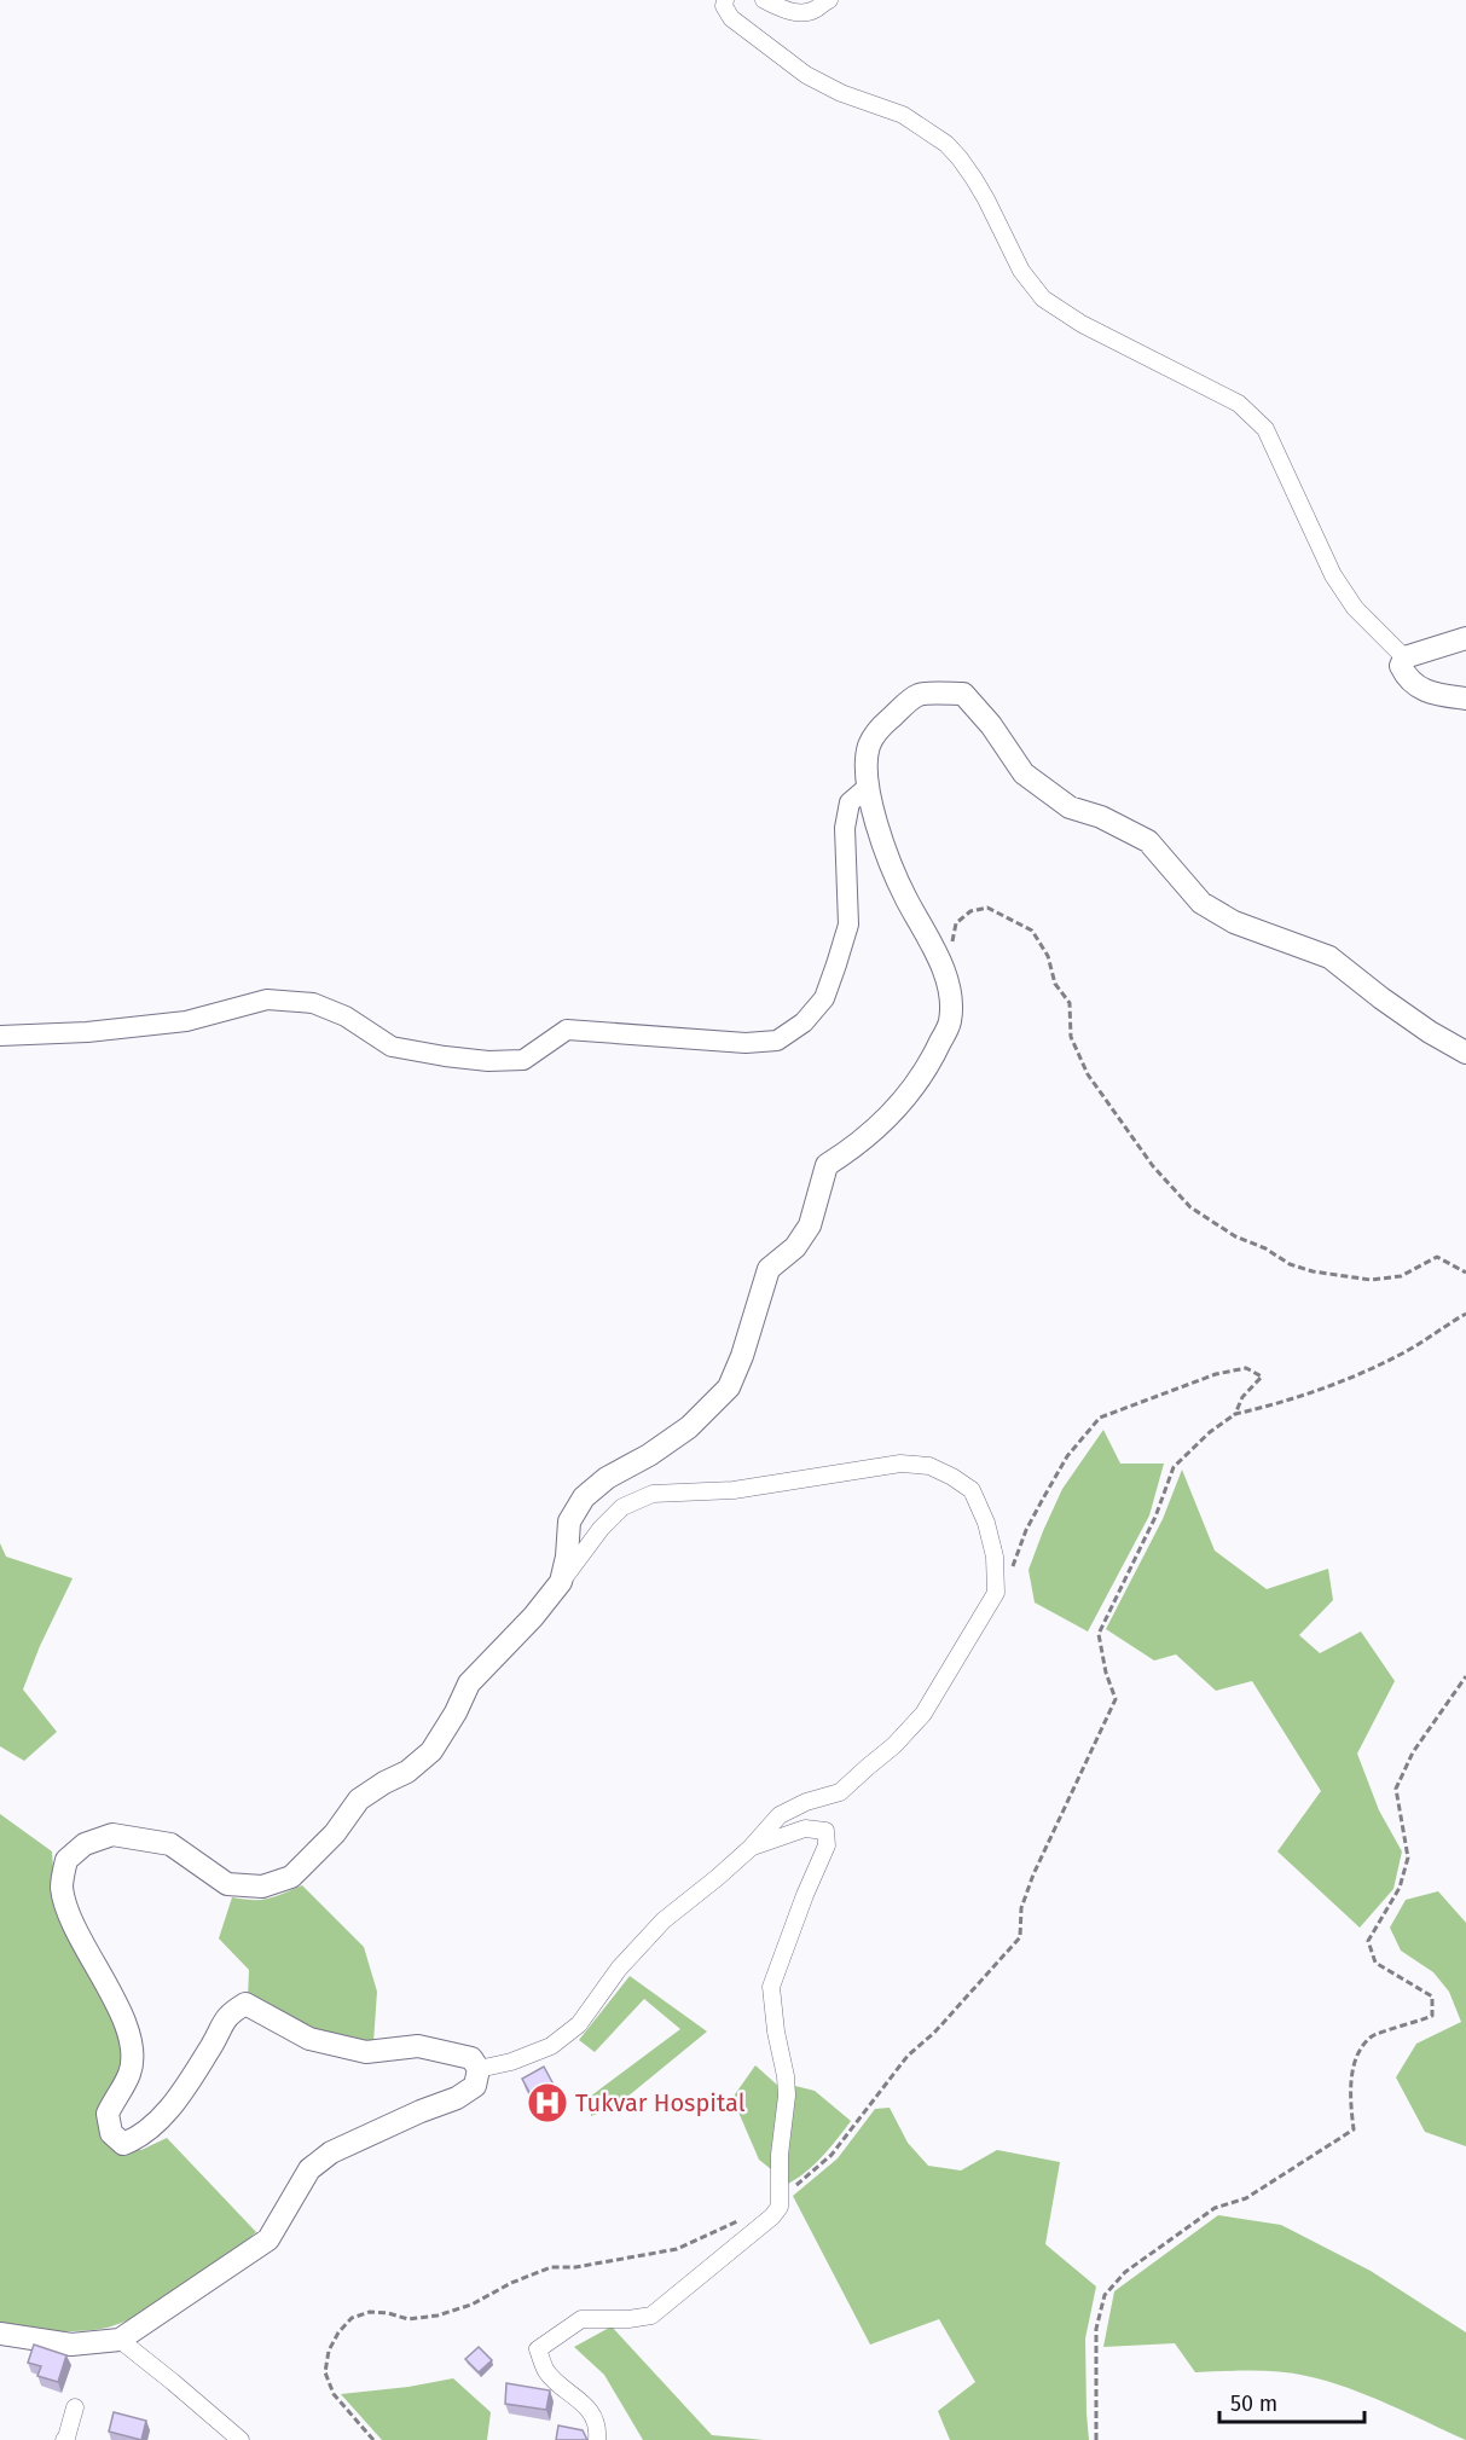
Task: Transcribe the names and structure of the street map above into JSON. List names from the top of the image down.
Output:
{
  "places": {
    "hospital": ["Tukvar Hospital"]
  },
  "scale_bar": "50 m"
}
